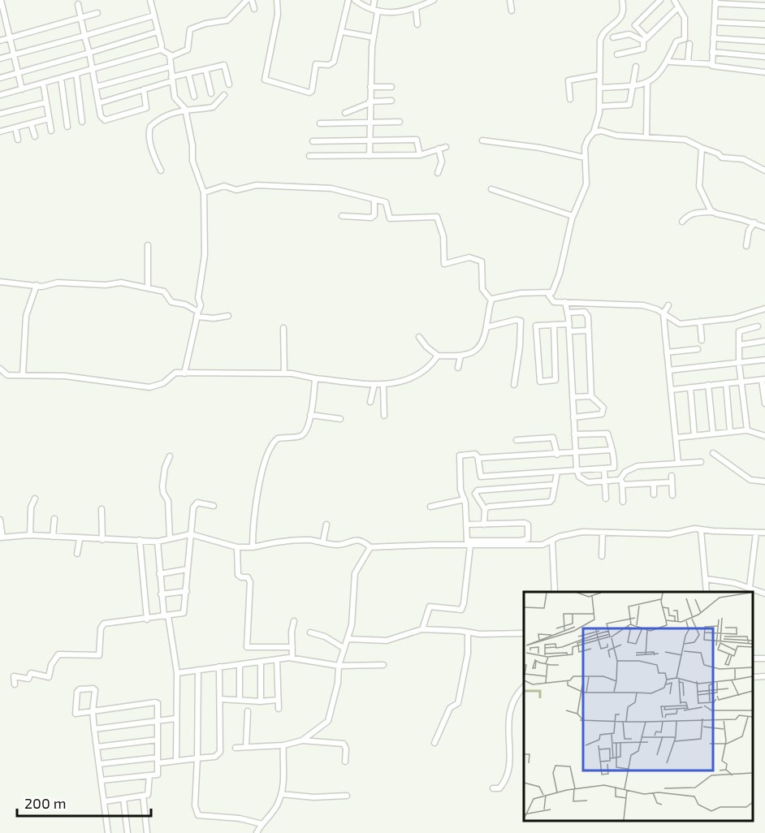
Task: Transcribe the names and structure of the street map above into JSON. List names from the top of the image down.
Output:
{
  "scale_bar": "200 m"
}
